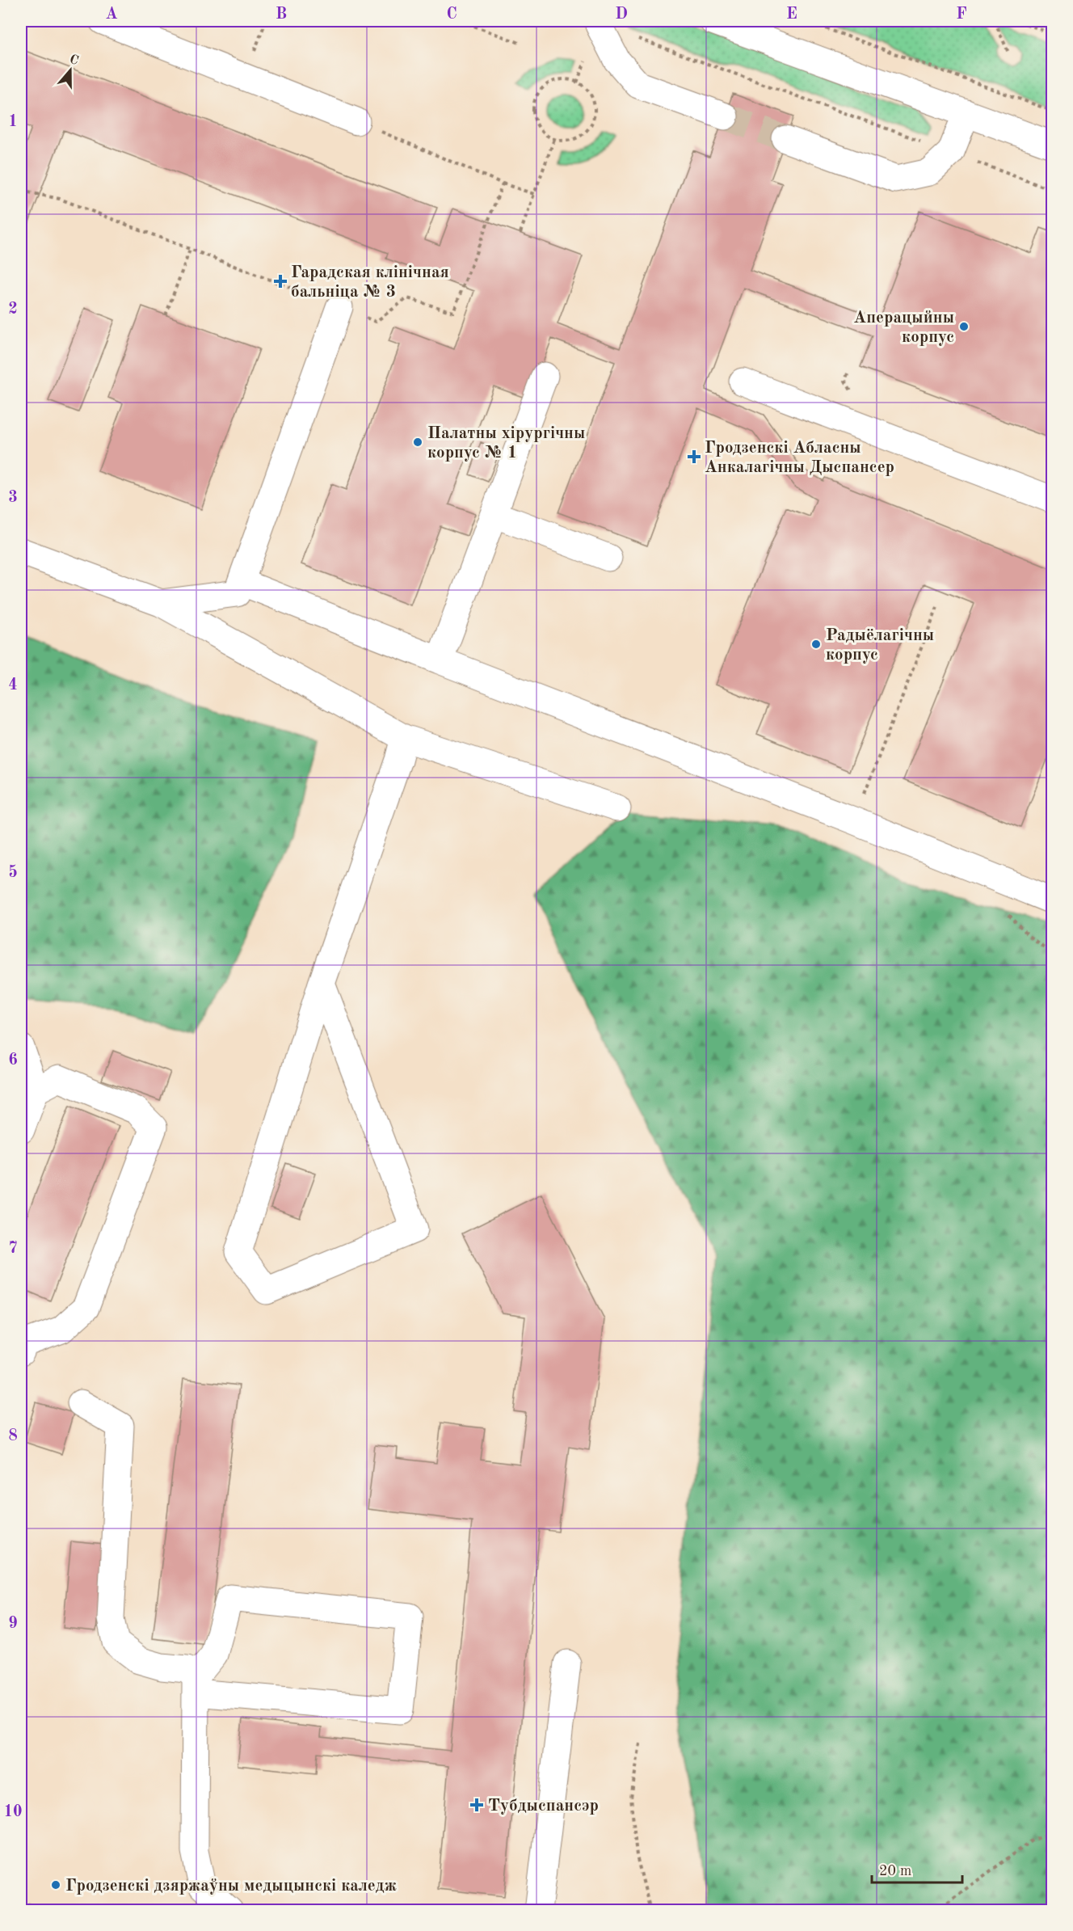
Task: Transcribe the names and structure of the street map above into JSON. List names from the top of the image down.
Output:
{
  "places": {
    "health": ["Гарадская клінічная бальніца № 3", "Гродзенскі Абласны Анкалагічны Дыспансер", "Тубдыспансэр"],
    "other": [
      "Аперацыйны корпус",
      "Палатны хірургічны корпус № 1",
      "Радыёлагічны корпус",
      "Гродзенскі дзяржаўны медыцынскі каледж"
    ]
  },
  "scale_bar": "20 m",
  "north": "top",
  "grid": {
    "columns": [
      "A",
      "B",
      "C",
      "D",
      "E",
      "F"
    ],
    "rows": [
      "1",
      "2",
      "3",
      "4",
      "5",
      "6",
      "7",
      "8",
      "9",
      "10"
    ]
  }
}
